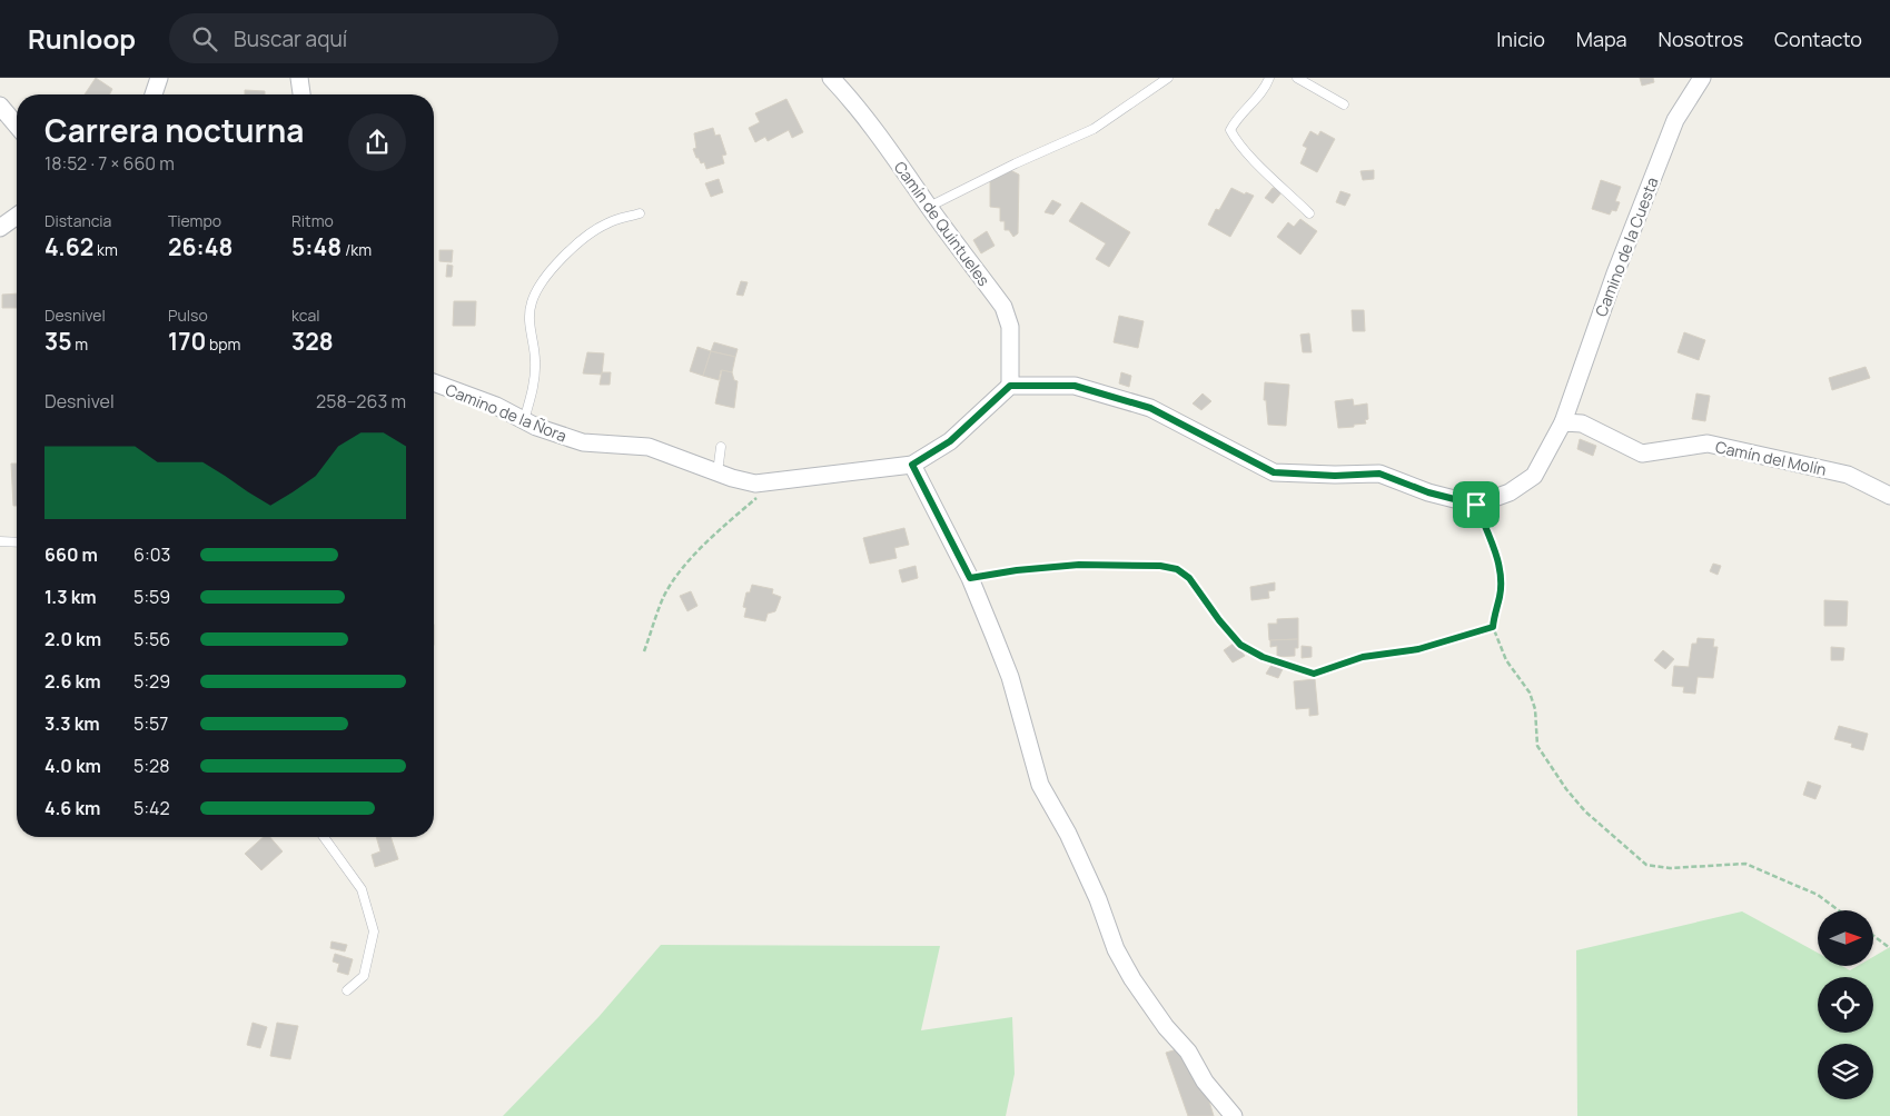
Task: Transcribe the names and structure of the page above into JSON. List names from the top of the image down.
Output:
{
  "streets": {
    "street": [
      "Camín de Quintueles",
      "Camino de la Cuesta",
      "Camino de la Ñora",
      "Camín del Molín"
    ]
  },
  "crossings": [
    ["Camino de la Cuesta", "Camín del Molín"]
  ],
  "north": "right",
  "page": {
    "header": "Runloop",
    "search": "Buscar aquí",
    "nav": [
      "Inicio",
      "Mapa",
      "Nosotros",
      "Contacto"
    ],
    "heading": ["Carrera nocturna", "18:52 · 7 × 660 m"],
    "stats": [
      ["Distancia", "4.62 km"],
      ["Tiempo", "26:48"],
      ["Ritmo", "5:48 /km"],
      ["Desnivel", "35 m"],
      ["Pulso", "170 bpm"],
      ["kcal", "328"]
    ],
    "chart": ["Desnivel", "258–263 m"],
    "list": [
      {
        "name": "660 m",
        "note": "6:03"
      },
      {
        "name": "1.3 km",
        "note": "5:59"
      },
      {
        "name": "2.0 km",
        "note": "5:56"
      },
      {
        "name": "2.6 km",
        "note": "5:29"
      },
      {
        "name": "3.3 km",
        "note": "5:57"
      },
      {
        "name": "4.0 km",
        "note": "5:28"
      },
      {
        "name": "4.6 km",
        "note": "5:42"
      }
    ]
  }
}
